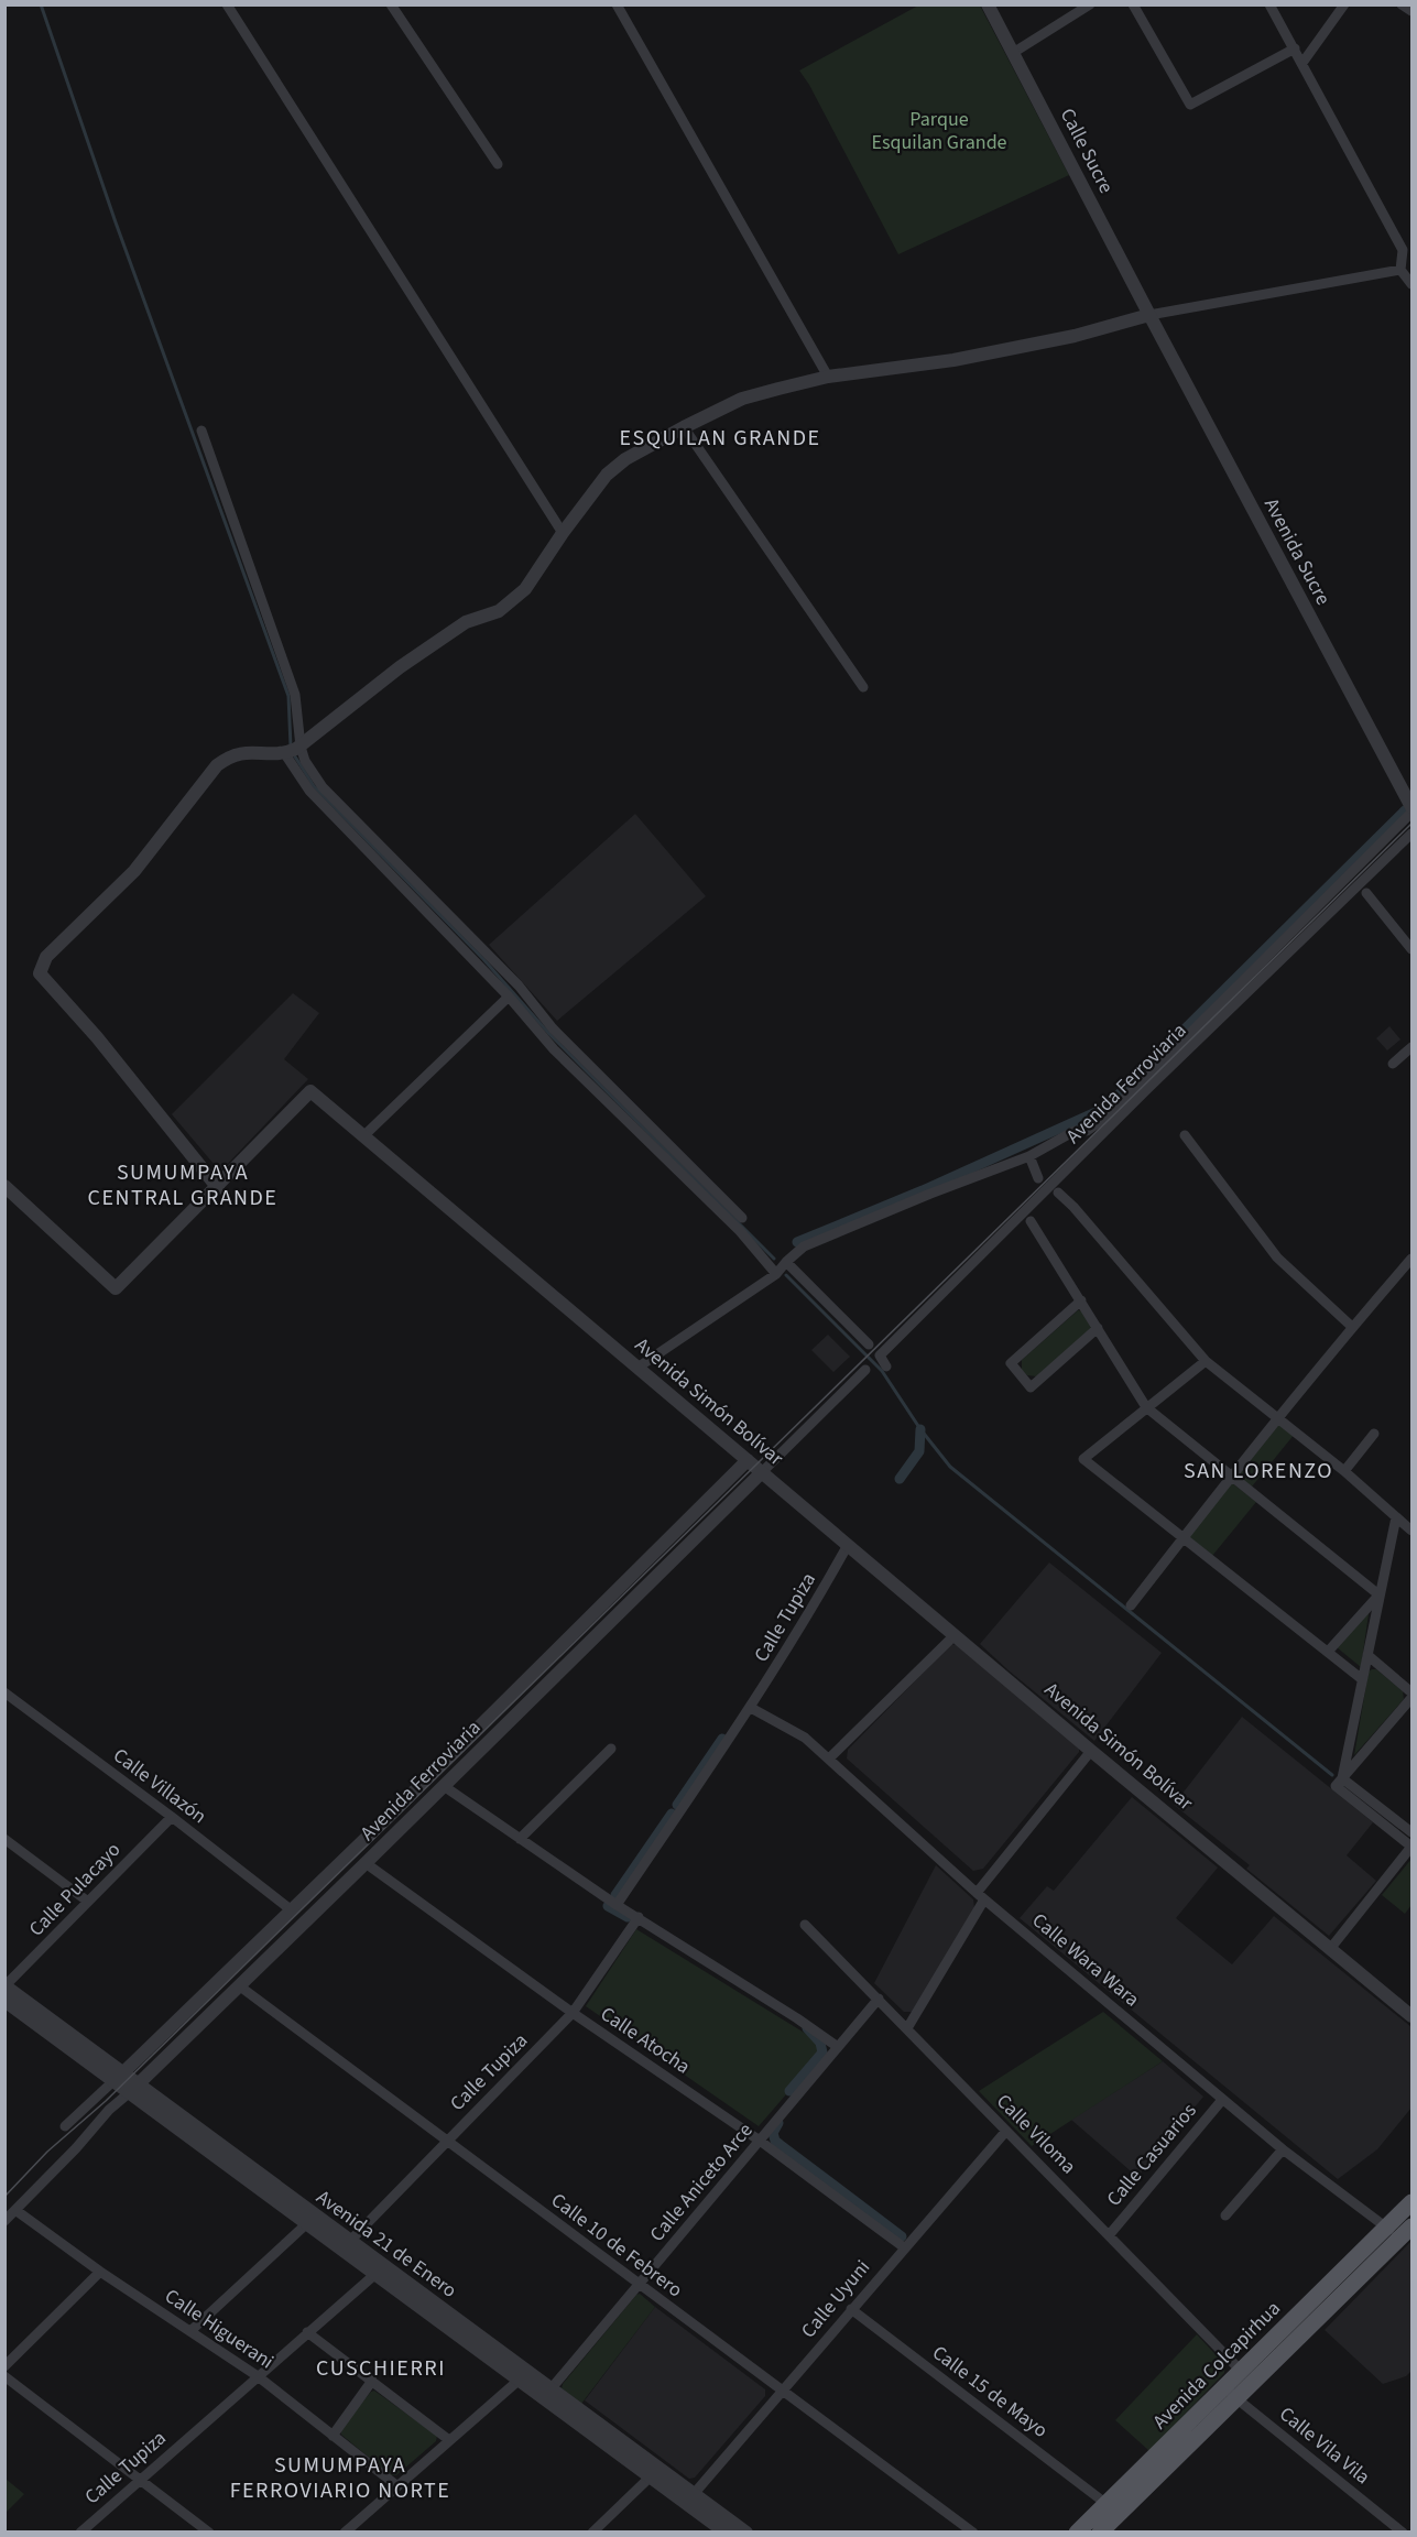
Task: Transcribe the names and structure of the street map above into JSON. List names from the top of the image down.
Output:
{
  "streets": {
    "main road": ["Avenida Colcapirhua"],
    "street": [
      "Calle Sucre",
      "Avenida Sucre",
      "Avenida Ferroviaria",
      "Avenida Simón Bolívar",
      "Calle Tupiza",
      "Calle Villazón",
      "Calle Pulacayo",
      "Calle Wara Wara",
      "Calle Atocha",
      "Calle Viloma",
      "Calle Casuarios",
      "Calle Aniceto Arce",
      "Avenida 21 de Enero",
      "Calle 10 de Febrero",
      "Calle Uyuni",
      "Calle Higuerani",
      "Calle 15 de Mayo",
      "Calle Vila Vila"
    ]
  },
  "crossings": [
    ["Calle Sucre", "Avenida Sucre"],
    ["Avenida Ferroviaria", "Avenida Simón Bolívar"],
    ["Avenida Ferroviaria", "Calle Villazón"],
    ["Avenida Ferroviaria", "Calle Atocha"],
    ["Avenida Ferroviaria", "Avenida 21 de Enero"],
    ["Avenida Ferroviaria", "Calle 10 de Febrero"],
    ["Avenida Ferroviaria", "Calle Higuerani"],
    ["Avenida Simón Bolívar", "Calle Tupiza"],
    ["Calle Tupiza", "Calle Wara Wara"],
    ["Calle Tupiza", "Calle Atocha"],
    ["Calle Tupiza", "Avenida 21 de Enero"],
    ["Calle Tupiza", "Calle 10 de Febrero"],
    ["Calle Tupiza", "Calle Higuerani"],
    ["Calle Villazón", "Calle Pulacayo"],
    ["Calle Pulacayo", "Avenida 21 de Enero"],
    ["Calle Wara Wara", "Calle Casuarios"],
    ["Calle Wara Wara", "Avenida Colcapirhua"],
    ["Calle Atocha", "Calle Aniceto Arce"],
    ["Calle Atocha", "Calle Uyuni"],
    ["Calle Viloma", "Calle Casuarios"],
    ["Calle Viloma", "Calle Aniceto Arce"],
    ["Calle Viloma", "Calle Uyuni"],
    ["Calle Viloma", "Avenida Colcapirhua"],
    ["Calle Aniceto Arce", "Avenida 21 de Enero"],
    ["Calle Aniceto Arce", "Calle 10 de Febrero"],
    ["Avenida 21 de Enero", "Calle Uyuni"],
    ["Calle 10 de Febrero", "Calle Uyuni"],
    ["Calle Uyuni", "Calle 15 de Mayo"],
    ["Avenida Colcapirhua", "Calle 15 de Mayo"],
    ["Avenida Colcapirhua", "Calle Vila Vila"]
  ],
  "districts": [
    "ESQUILAN GRANDE",
    "SUMUMPAYA CENTRAL GRANDE",
    "SAN LORENZO",
    "CUSCHIERRI",
    "SUMUMPAYA FERROVIARIO NORTE"
  ],
  "parks": ["Parque Esquilan Grande"]
}
